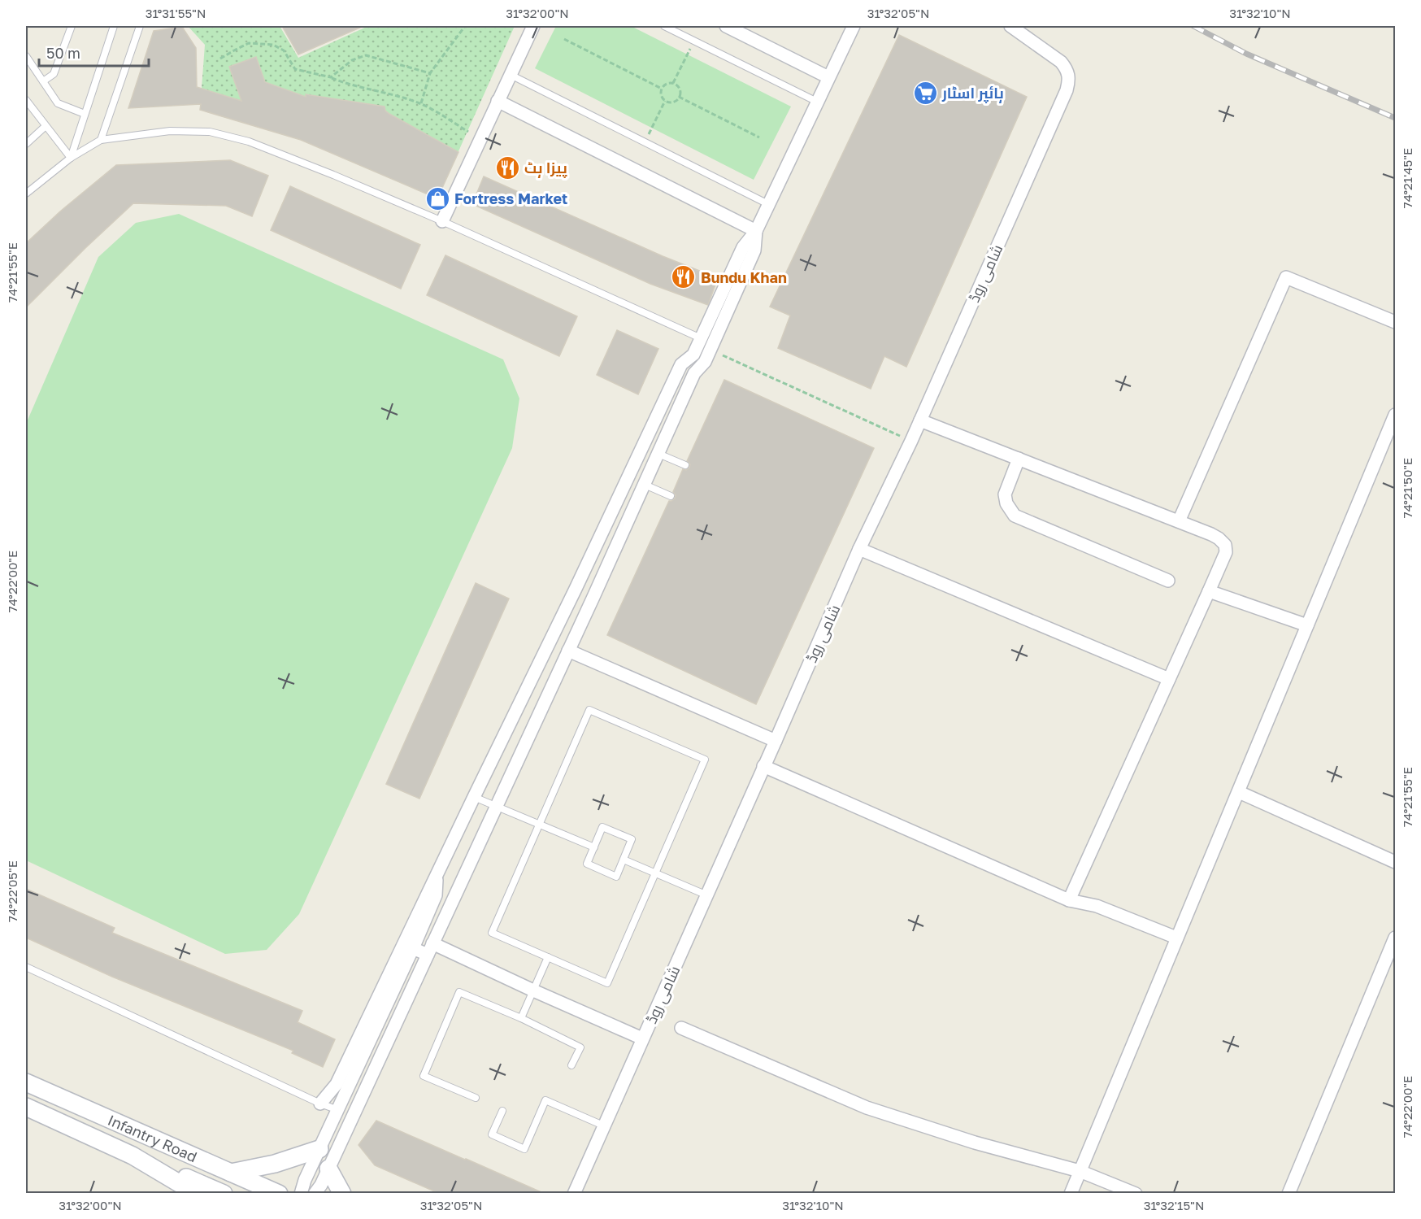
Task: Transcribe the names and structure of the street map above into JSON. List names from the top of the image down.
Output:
{
  "streets": {
    "main road": ["Infantry Road"],
    "street": ["شامی روڈ"]
  },
  "places": {
    "supermarket": ["ہائپر اسٹار"],
    "restaurant": ["پیزا ہٹ", "Bundu Khan"],
    "shop": ["Fortress Market"]
  },
  "scale_bar": "50 m",
  "coordinates": [
    "31°31'55\"N",
    "31°32'00\"N",
    "31°32'05\"N",
    "31°32'10\"N",
    "74°21'45\"E",
    "74°21'55\"E",
    "74°21'50\"E",
    "74°22'00\"E",
    "74°22'05\"E",
    "31°32'15\"N"
  ]
}
